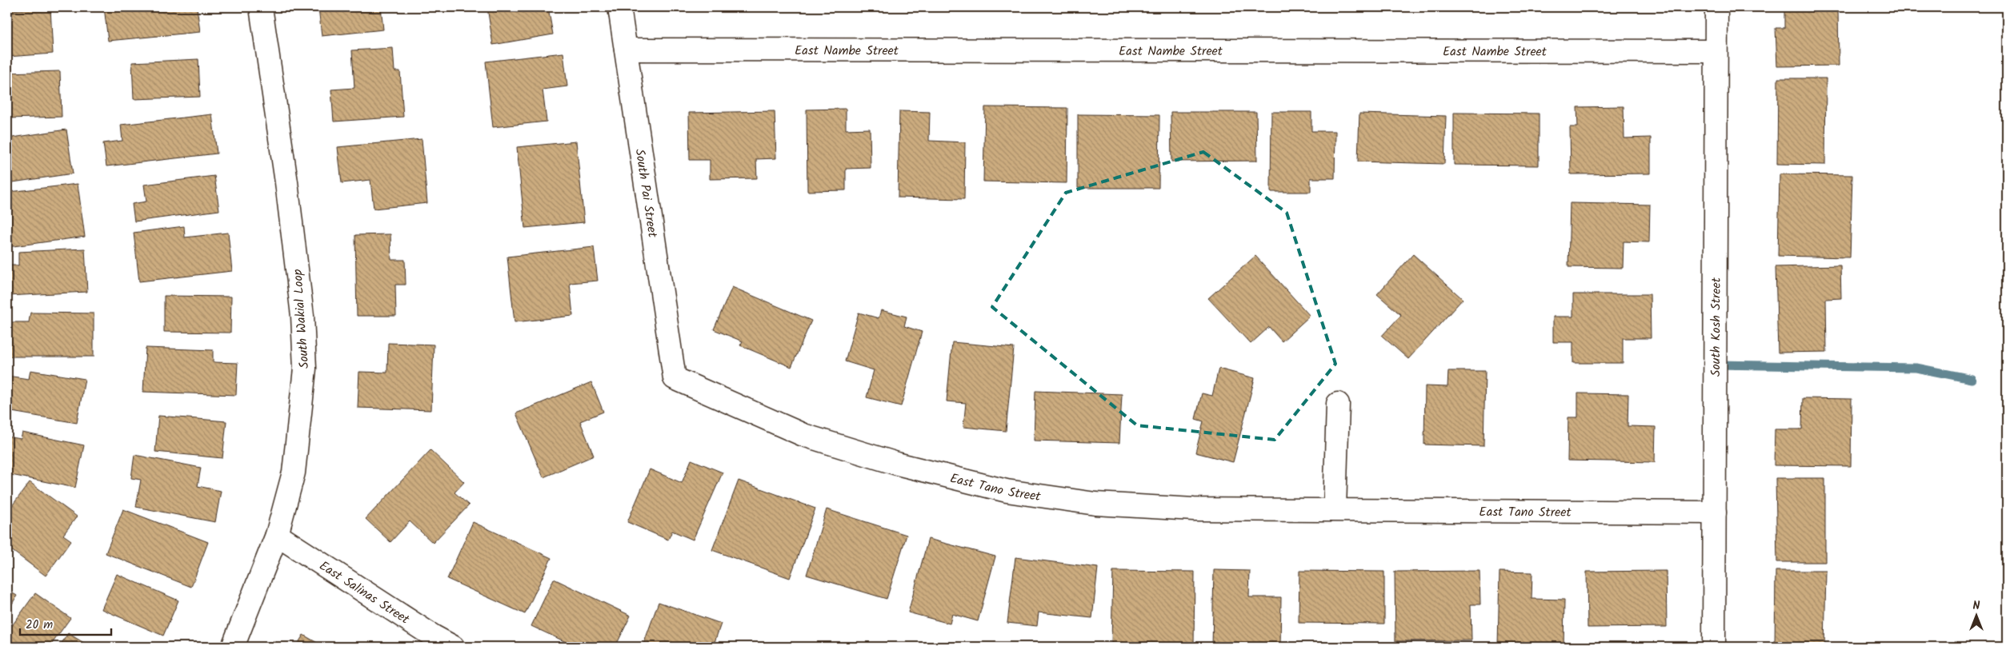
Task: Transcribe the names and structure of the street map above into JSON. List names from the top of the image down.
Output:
{
  "streets": {
    "street": [
      "East Nambe Street",
      "South Pai Street",
      "South Wakial Loop",
      "South Kosh Street",
      "East Tano Street",
      "East Salinas Street"
    ]
  },
  "crossings": [
    ["East Nambe Street", "South Pai Street"],
    ["East Nambe Street", "South Kosh Street"],
    ["South Pai Street", "East Tano Street"],
    ["South Wakial Loop", "East Salinas Street"],
    ["South Kosh Street", "East Tano Street"]
  ],
  "scale_bar": "20 m",
  "north": "top"
}
